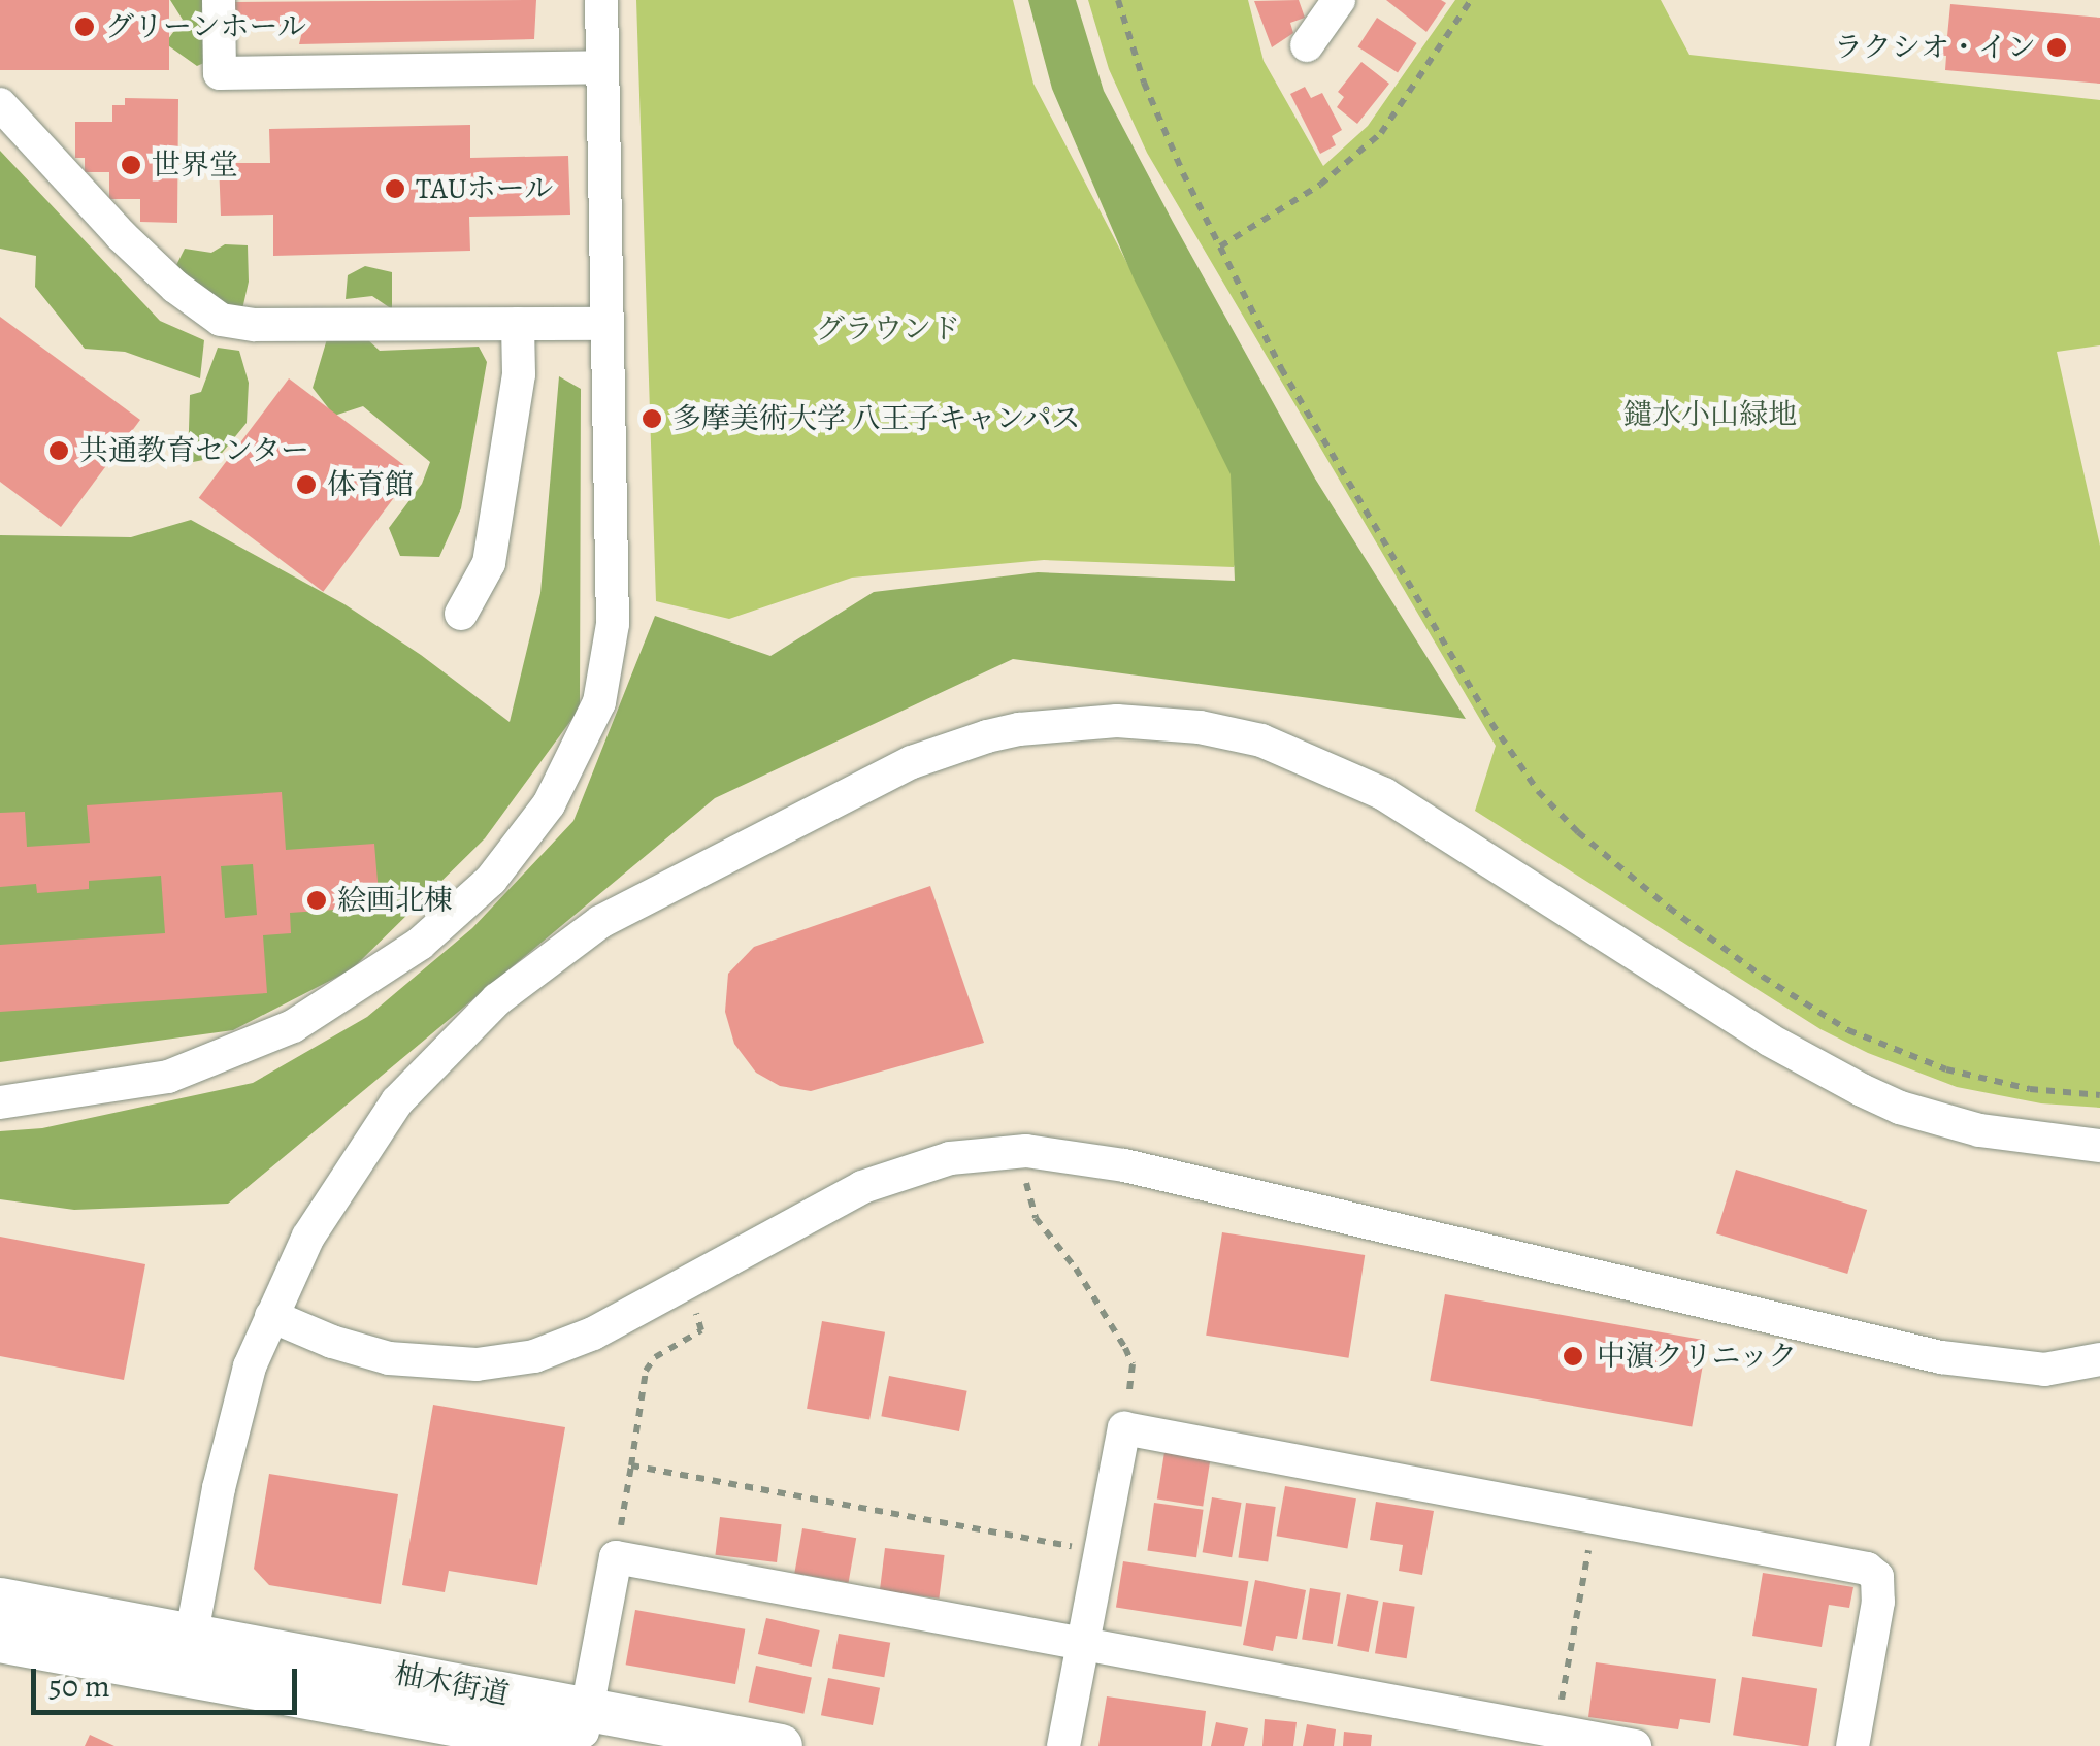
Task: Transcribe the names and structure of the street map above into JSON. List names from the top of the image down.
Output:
{
  "streets": {
    "main road": ["柚木街道"]
  },
  "parks": ["グラウンド", "鑓水小山緑地"],
  "places": [
    "グリーンホール",
    "ラクシオ・イン",
    "世界堂",
    "TAUホール",
    "多摩美術大学 八王子キャンパス",
    "共通教育センター",
    "体育館",
    "絵画北棟",
    "中濵クリニック"
  ],
  "scale_bar": "50 m"
}
